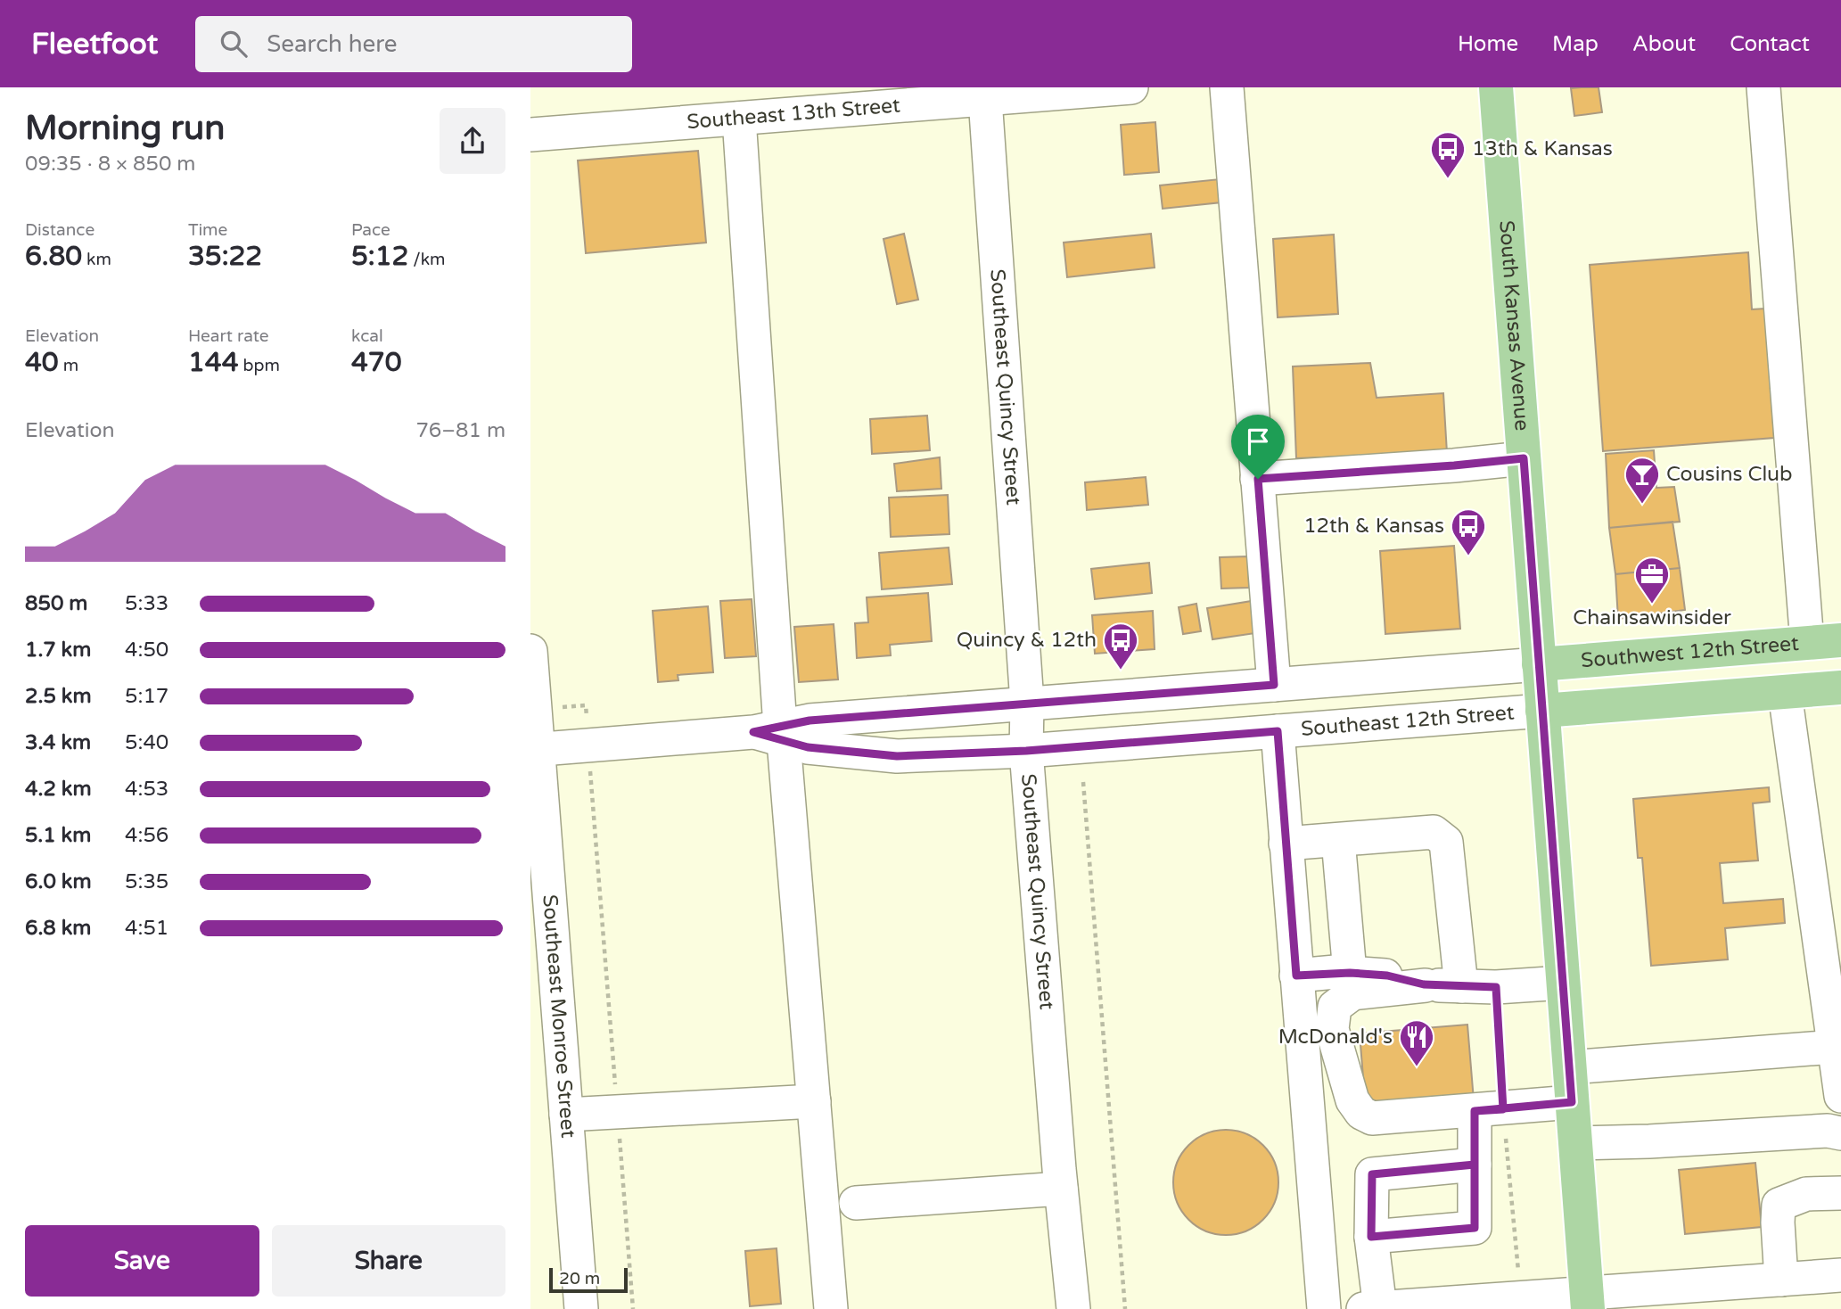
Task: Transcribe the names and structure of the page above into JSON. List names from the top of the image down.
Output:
{
  "streets": {
    "main road": ["South Kansas Avenue", "Southwest 12th Street"],
    "street": [
      "Southeast 13th Street",
      "Southeast Quincy Street",
      "Southeast 12th Street",
      "Southeast Monroe Street"
    ]
  },
  "crossings": [
    ["Southeast 13th Street", "Southeast Quincy Street"],
    ["South Kansas Avenue", "Southwest 12th Street"],
    ["South Kansas Avenue", "Southeast 12th Street"],
    ["Southeast Quincy Street", "Southeast 12th Street"],
    ["Southwest 12th Street", "Southeast 12th Street"],
    ["Southeast 12th Street", "Southeast Monroe Street"]
  ],
  "places": {
    "bus stop": ["13th & Kansas", "12th & Kansas", "Quincy & 12th"],
    "bar": ["Cousins Club"],
    "office": ["Chainsawinsider"],
    "restaurant": ["McDonald's"]
  },
  "scale_bar": "20 m",
  "page": {
    "header": "Fleetfoot",
    "search": "Search here",
    "nav": [
      "Home",
      "Map",
      "About",
      "Contact"
    ],
    "heading": ["Morning run", "09:35 · 8 × 850 m"],
    "stats": [
      ["Distance", "6.80 km"],
      ["Time", "35:22"],
      ["Pace", "5:12 /km"],
      ["Elevation", "40 m"],
      ["Heart rate", "144 bpm"],
      ["kcal", "470"]
    ],
    "chart": ["Elevation", "76–81 m"],
    "list": [
      {
        "name": "850 m",
        "note": "5:33"
      },
      {
        "name": "1.7 km",
        "note": "4:50"
      },
      {
        "name": "2.5 km",
        "note": "5:17"
      },
      {
        "name": "3.4 km",
        "note": "5:40"
      },
      {
        "name": "4.2 km",
        "note": "4:53"
      },
      {
        "name": "5.1 km",
        "note": "4:56"
      },
      {
        "name": "6.0 km",
        "note": "5:35"
      },
      {
        "name": "6.8 km",
        "note": "4:51"
      }
    ],
    "buttons": ["Save", "Share"],
    "scale": "20 m"
  }
}
